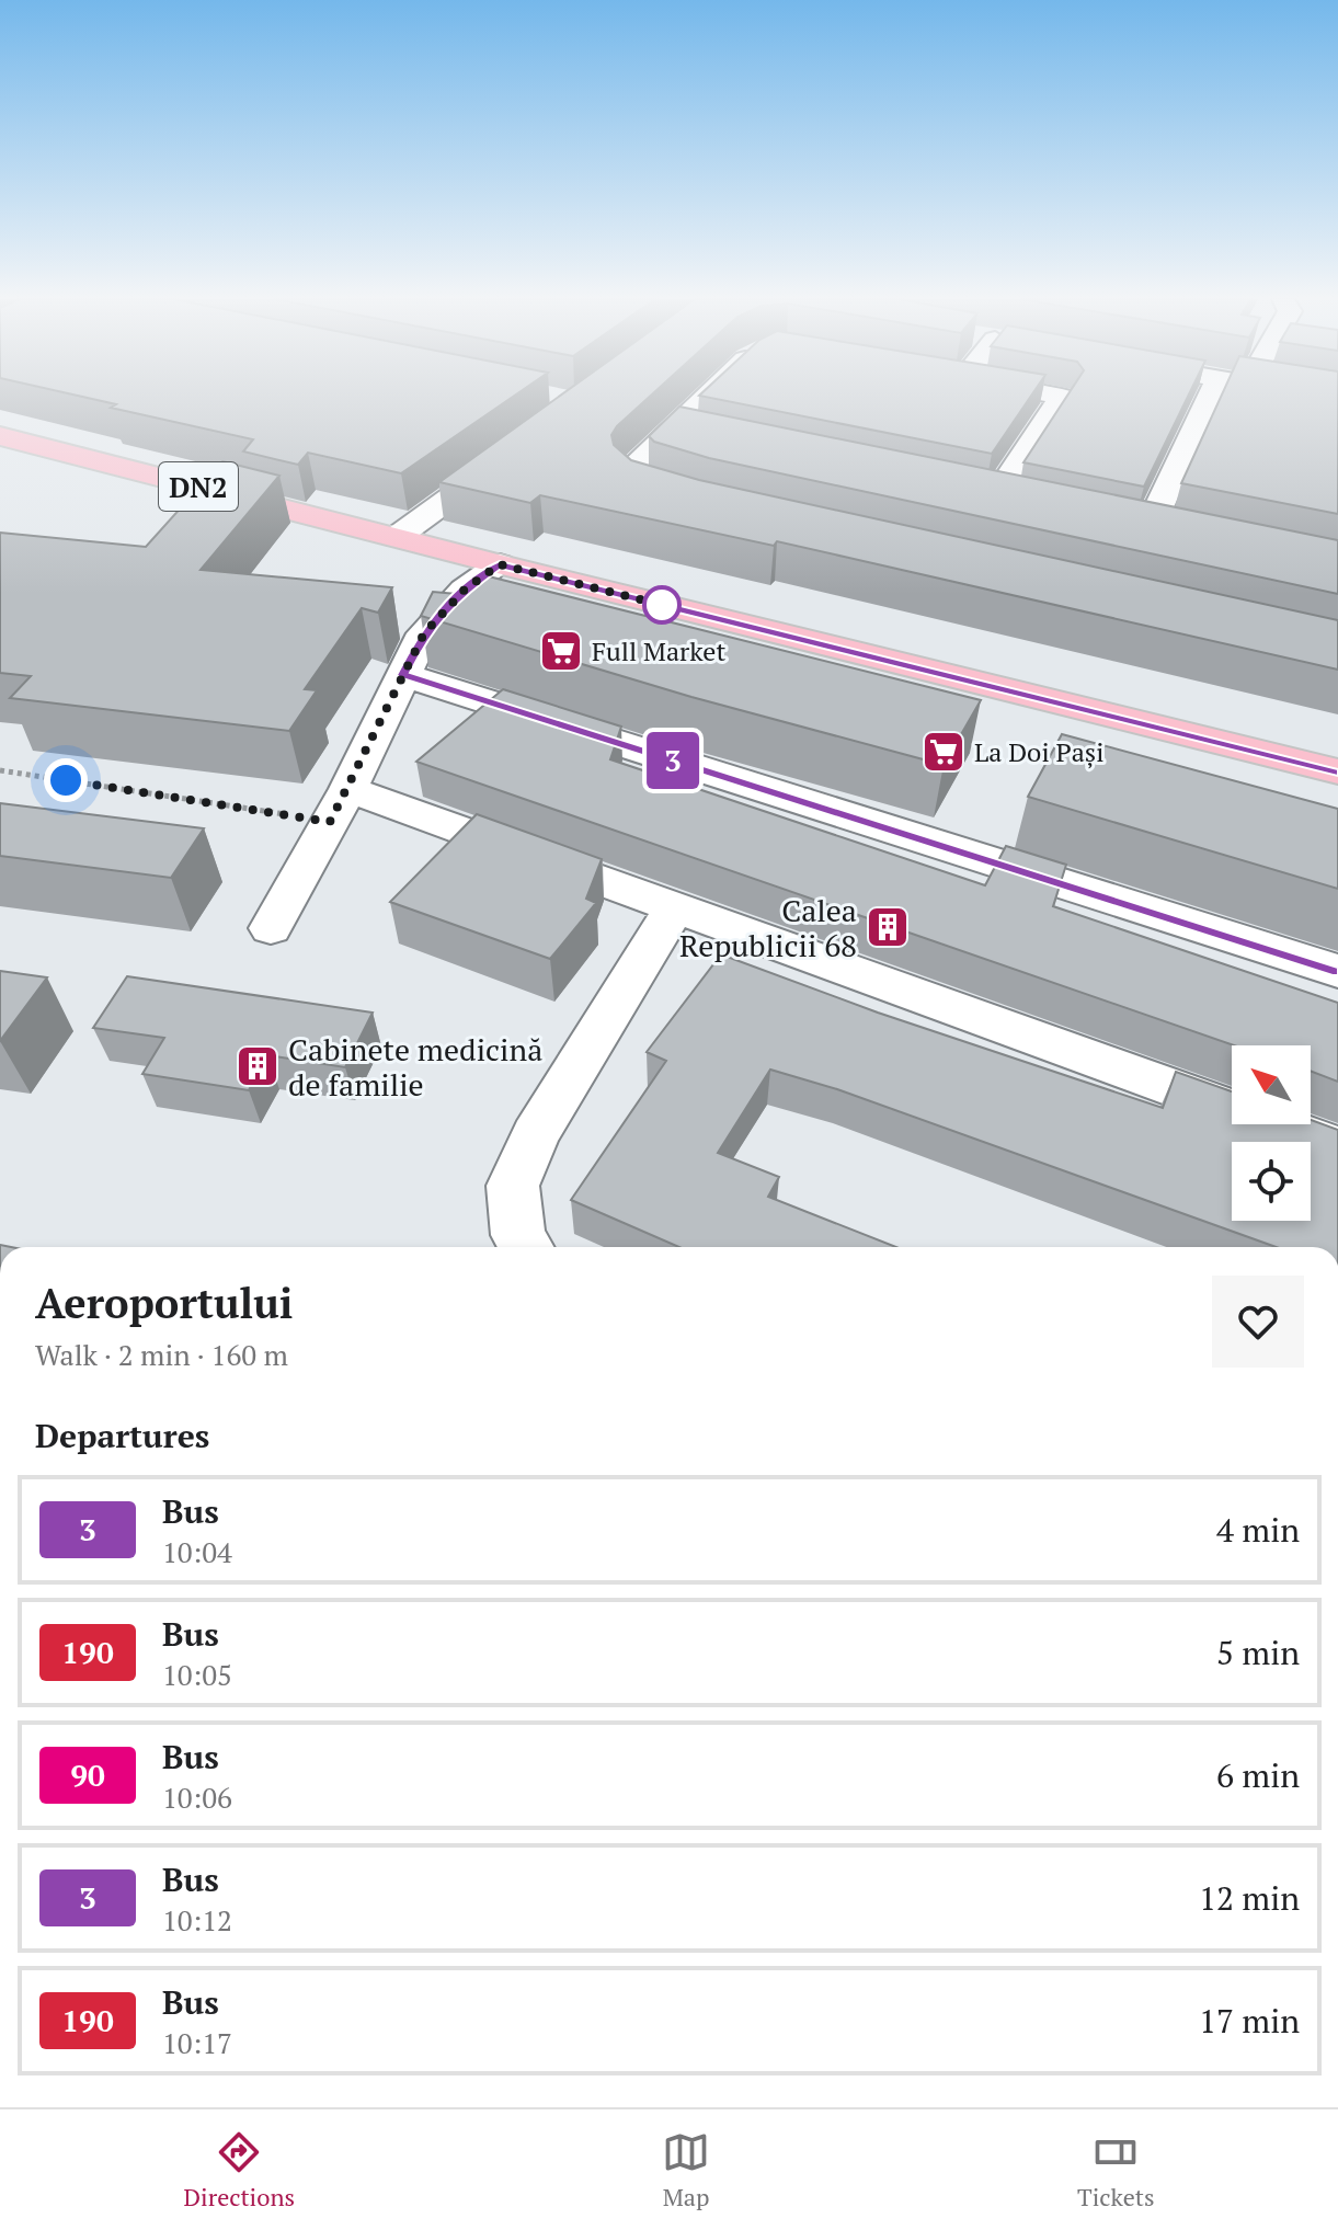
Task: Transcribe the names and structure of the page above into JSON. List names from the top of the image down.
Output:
{
  "streets": {
    "main road": ["DN2"]
  },
  "places": {
    "supermarket": ["Full Market", "La Doi Pași"],
    "building": ["Calea Republicii 68", "Cabinete medicină de familie"]
  },
  "lines": ["bus line 3"],
  "north": "top left",
  "page": {
    "on_map": "3",
    "heading": [
      ["Aeroportului", "Walk · 2 min · 160 m"],
      "Departures"
    ],
    "list": [
      {
        "mark": "3",
        "name": "Bus",
        "note": "10:04",
        "value": "4 min"
      },
      {
        "mark": "190",
        "name": "Bus",
        "note": "10:05",
        "value": "5 min"
      },
      {
        "mark": "90",
        "name": "Bus",
        "note": "10:06",
        "value": "6 min"
      },
      {
        "mark": "3",
        "name": "Bus",
        "note": "10:12",
        "value": "12 min"
      },
      {
        "mark": "190",
        "name": "Bus",
        "note": "10:17",
        "value": "17 min"
      }
    ],
    "tabs": ["Directions", "Map", "Tickets"]
  }
}
